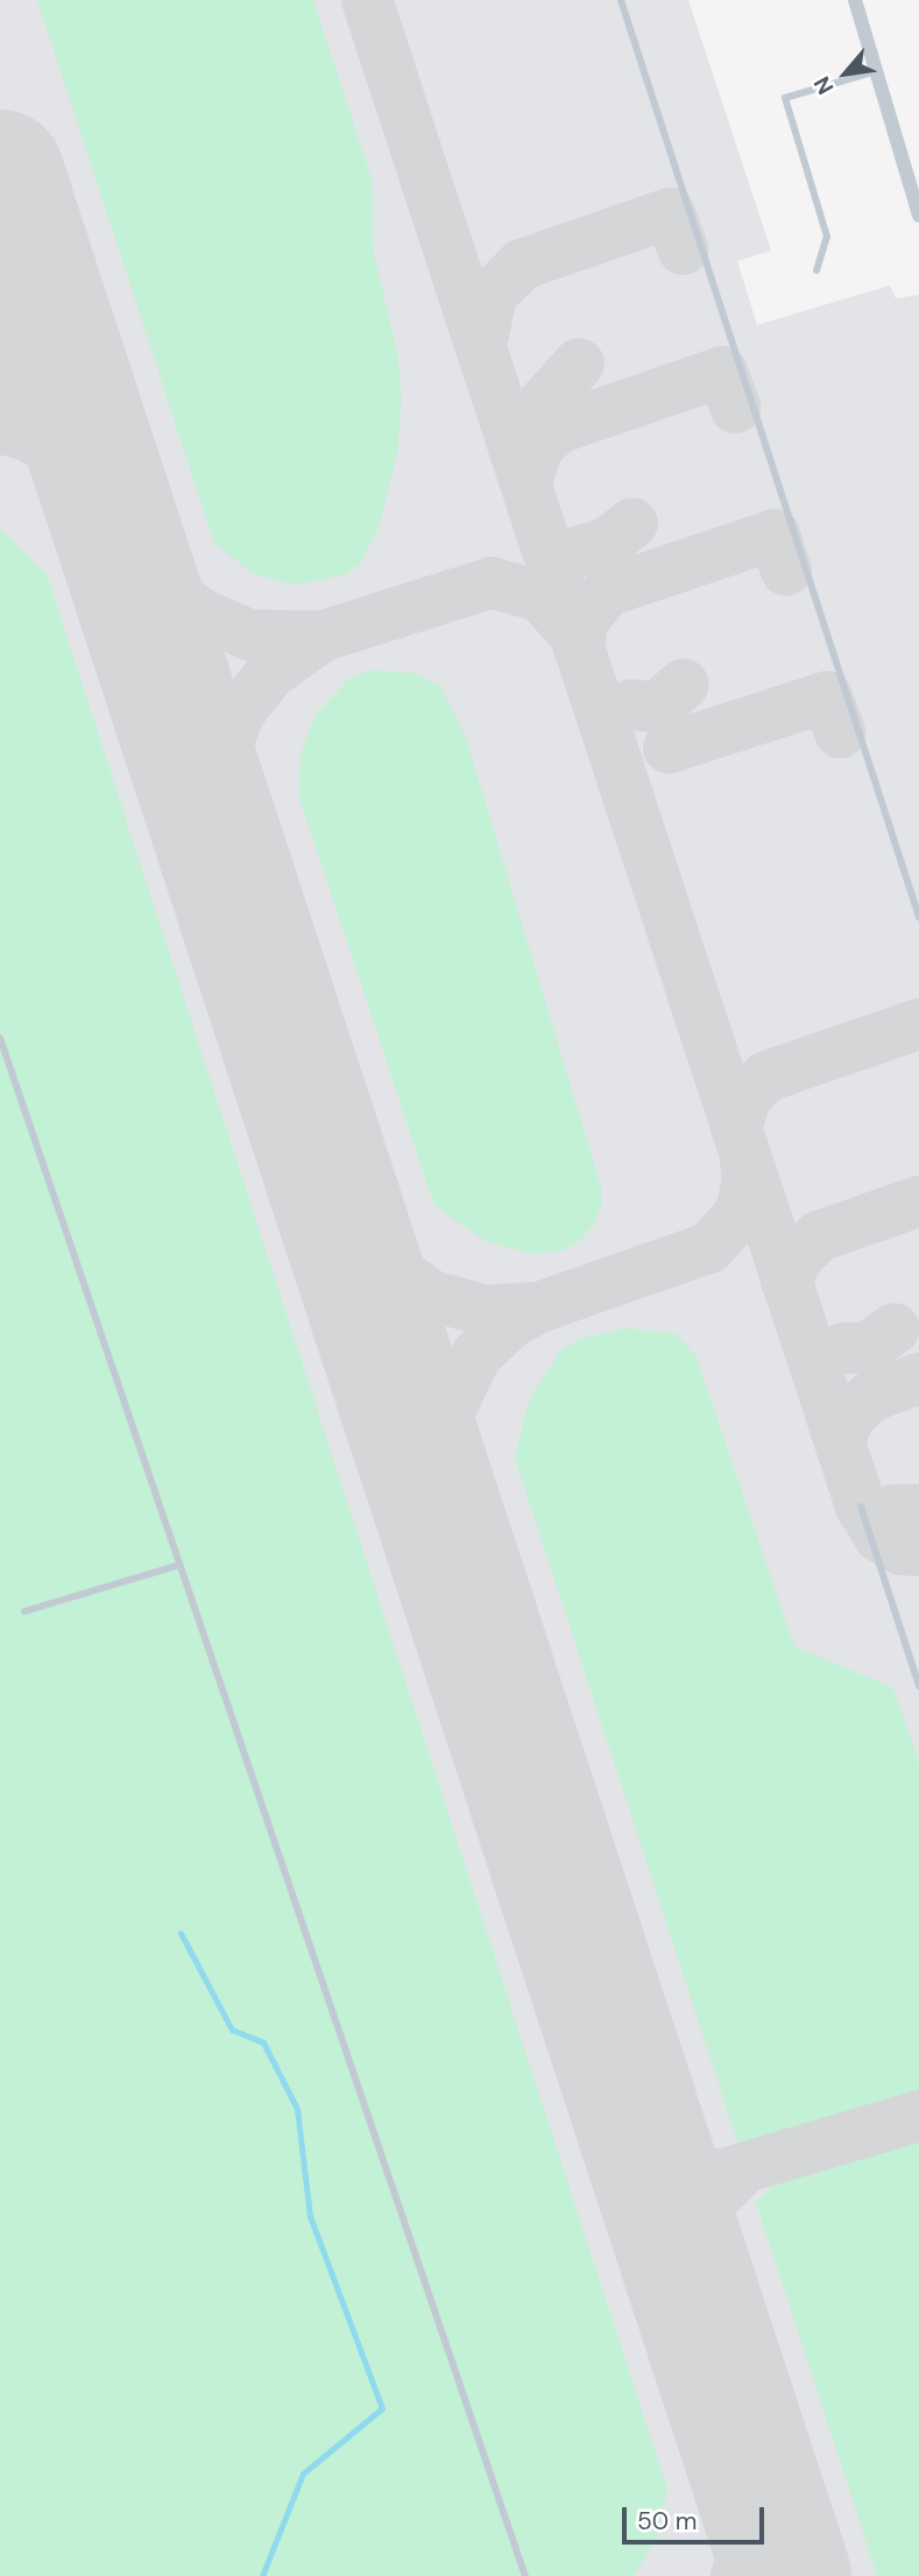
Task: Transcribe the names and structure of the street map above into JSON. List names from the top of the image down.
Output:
{
  "scale_bar": "50 m",
  "north": "bottom left"
}
